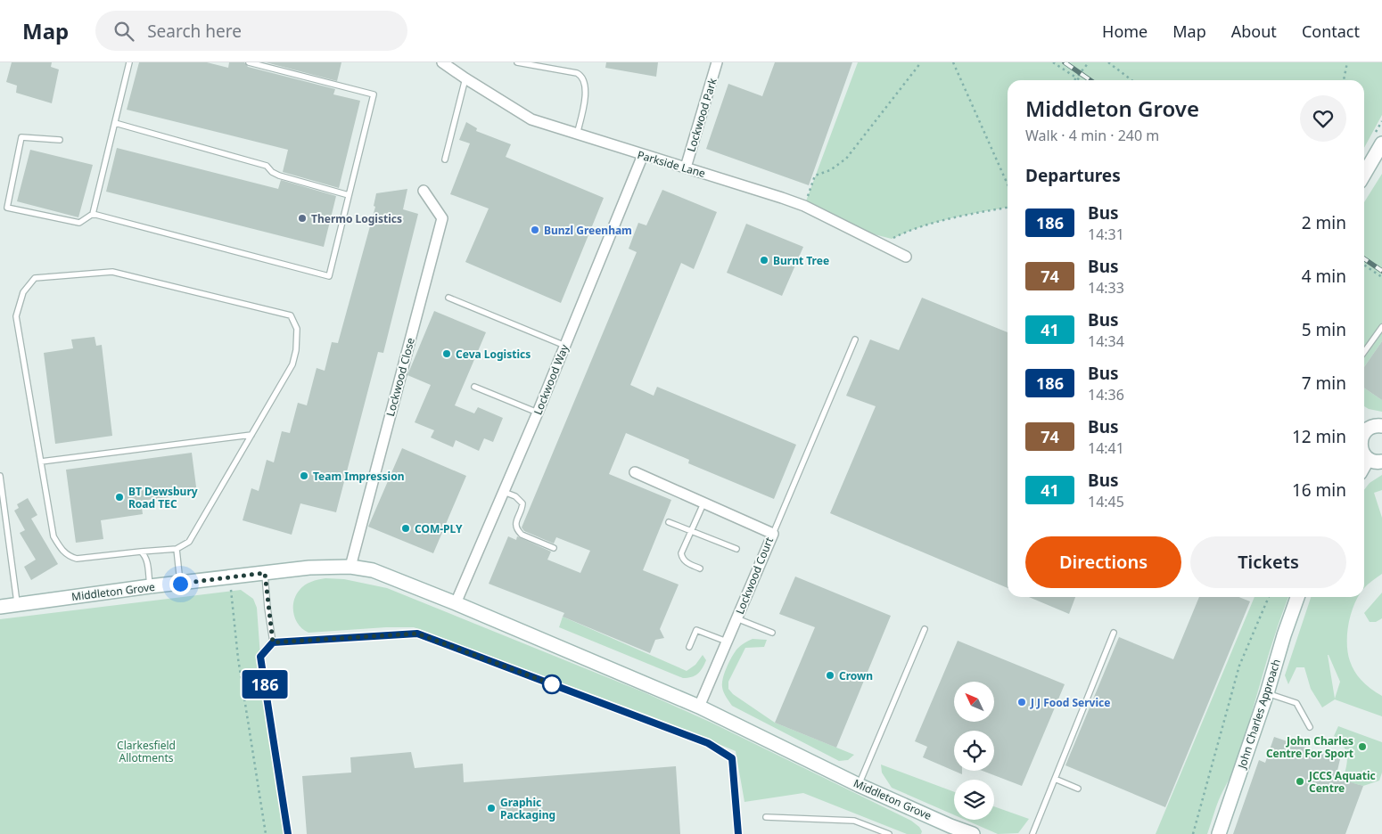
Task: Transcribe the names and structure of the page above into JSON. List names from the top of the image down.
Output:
{
  "streets": {
    "street": [
      "Lockwood Park",
      "Parkside Lane",
      "Lockwood Close",
      "Lockwood Way",
      "Lockwood Court",
      "Middleton Grove",
      "John Charles Approach"
    ]
  },
  "crossings": [
    ["Lockwood Park", "Parkside Lane"],
    ["Parkside Lane", "Lockwood Way"],
    ["Lockwood Close", "Middleton Grove"],
    ["Lockwood Way", "Middleton Grove"],
    ["Lockwood Court", "Middleton Grove"]
  ],
  "parks": ["Clarkesfield Allotments"],
  "places": [
    "Thermo Logistics",
    "Bunzl Greenham",
    "Burnt Tree",
    "Ceva Logistics",
    "Team Impression",
    "BT Dewsbury Road TEC",
    "COM-PLY",
    "Crown",
    "J J Food Service",
    "John Charles Centre For Sport",
    "JCCS Aquatic Centre",
    "Graphic Packaging"
  ],
  "lines": ["bus line 186"],
  "north": "top left",
  "page": {
    "header": "Map",
    "search": "Search here",
    "nav": [
      "Home",
      "Map",
      "About",
      "Contact"
    ],
    "on_map": "186",
    "heading": [
      ["Middleton Grove", "Walk · 4 min · 240 m"],
      "Departures"
    ],
    "list": [
      {
        "mark": "186",
        "name": "Bus",
        "note": "14:31",
        "value": "2 min"
      },
      {
        "mark": "74",
        "name": "Bus",
        "note": "14:33",
        "value": "4 min"
      },
      {
        "mark": "41",
        "name": "Bus",
        "note": "14:34",
        "value": "5 min"
      },
      {
        "mark": "186",
        "name": "Bus",
        "note": "14:36",
        "value": "7 min"
      },
      {
        "mark": "74",
        "name": "Bus",
        "note": "14:41",
        "value": "12 min"
      },
      {
        "mark": "41",
        "name": "Bus",
        "note": "14:45",
        "value": "16 min"
      }
    ],
    "buttons": ["Directions", "Tickets"]
  }
}
